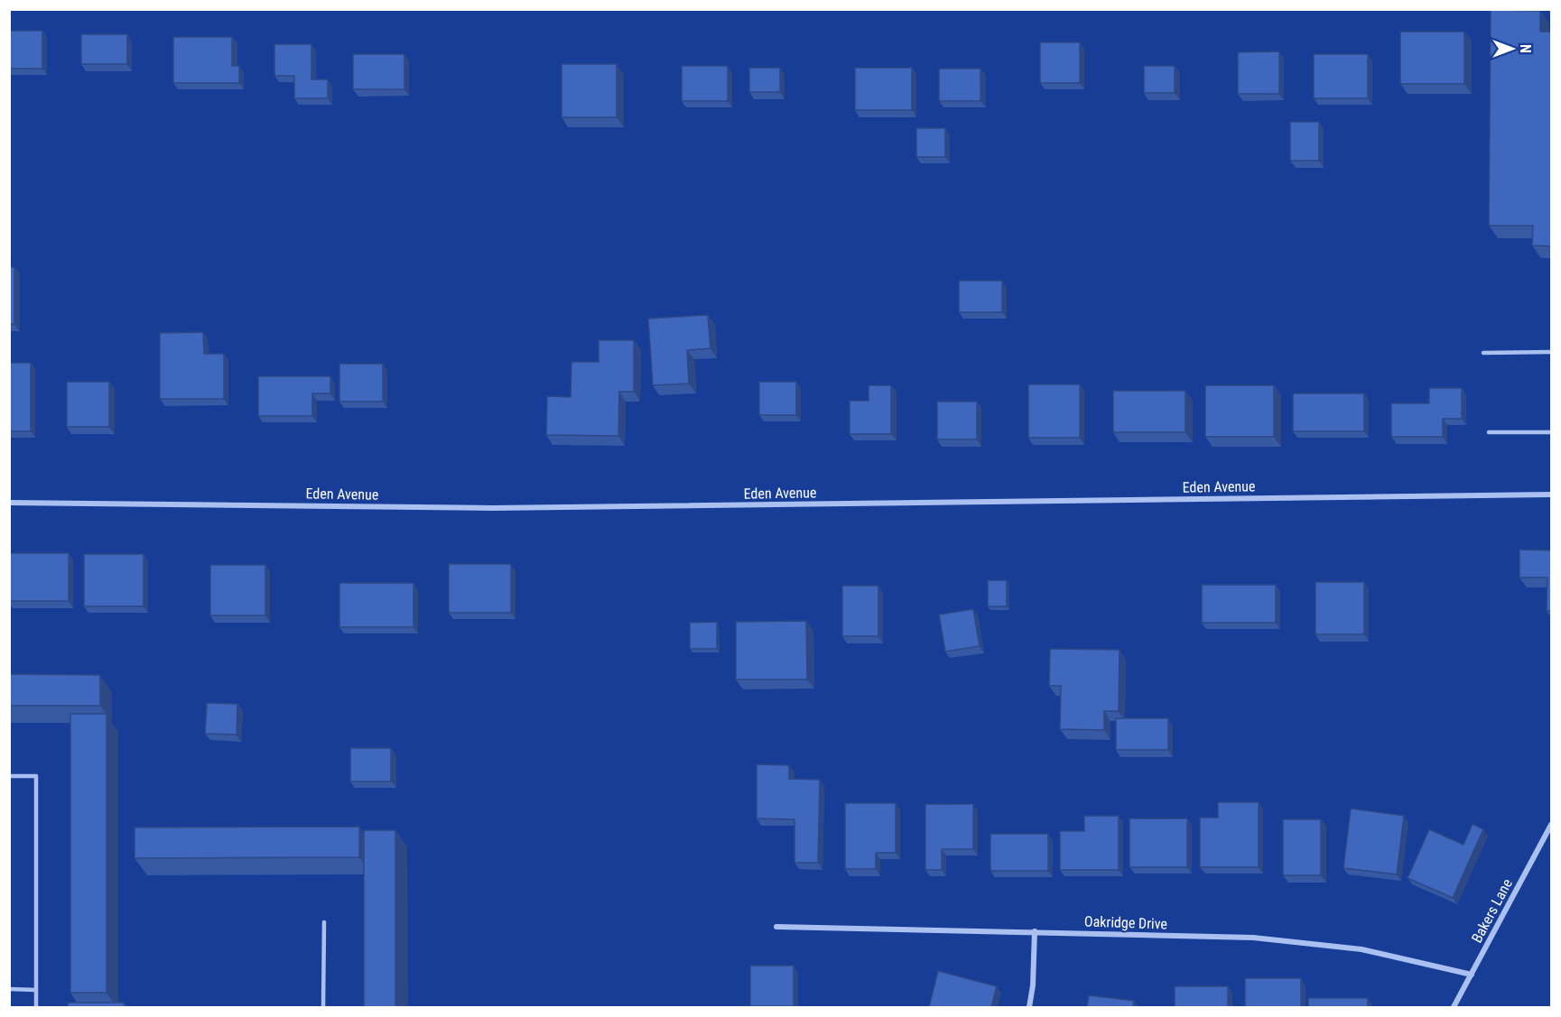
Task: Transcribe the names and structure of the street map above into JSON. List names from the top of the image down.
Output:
{
  "streets": {
    "street": ["Eden Avenue", "Bakers Lane", "Oakridge Drive"]
  },
  "crossings": [
    ["Bakers Lane", "Oakridge Drive"]
  ],
  "north": "right"
}
